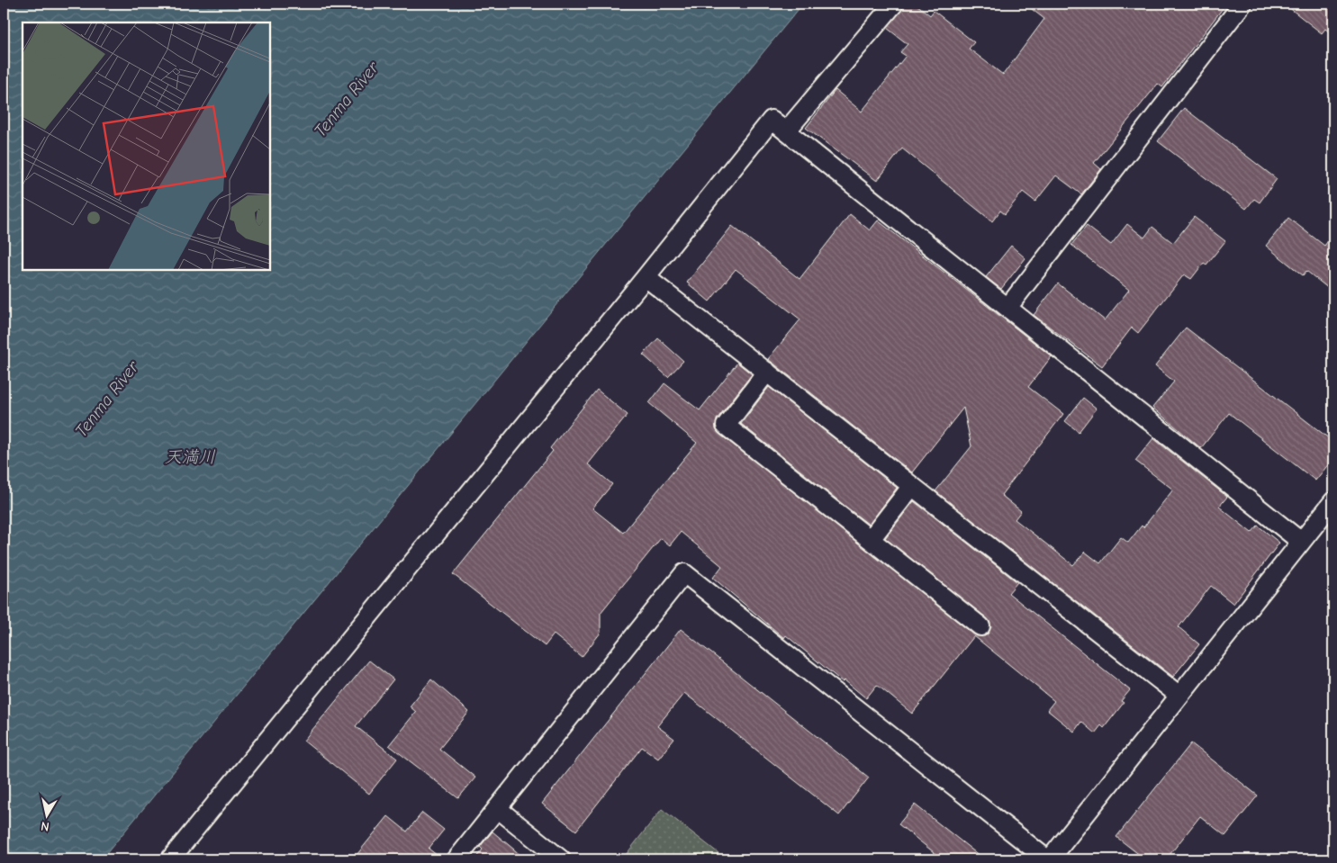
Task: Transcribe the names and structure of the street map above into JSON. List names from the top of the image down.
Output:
{
  "water": ["Tenma River", "天満川"],
  "north": "bottom"
}
